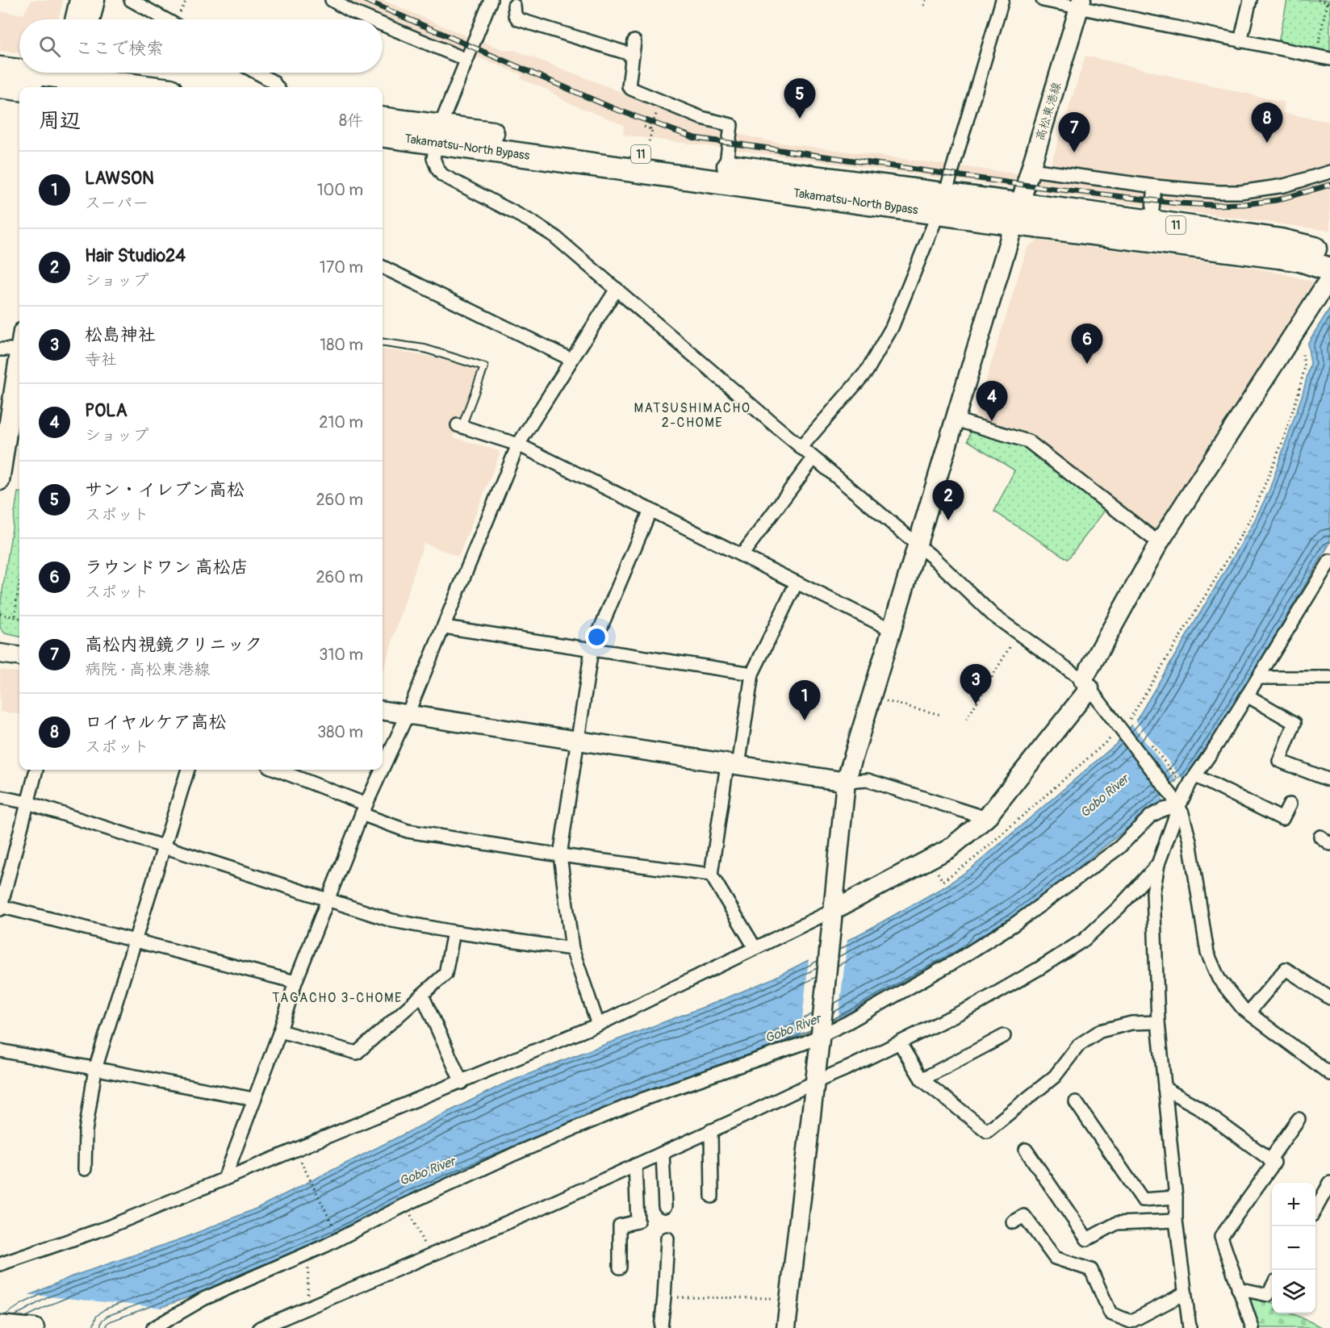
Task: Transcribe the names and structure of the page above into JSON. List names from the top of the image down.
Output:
{
  "streets": {
    "highway": ["Takamatsu-North Bypass", "11"],
    "street": ["高松東港線"]
  },
  "crossings": [
    ["高松東港線", "Takamatsu-North Bypass"]
  ],
  "districts": ["MATSUSHIMACHO 2-CHOME", "TAGACHO 3-CHOME"],
  "water": ["Gobo River"],
  "page": {
    "search": "ここで検索",
    "pins": [
      "5",
      "8",
      "7",
      "6",
      "4",
      "2",
      "3",
      "1"
    ],
    "heading": ["周辺", "8件"],
    "list": [
      {
        "mark": "1",
        "name": "LAWSON",
        "note": "スーパー",
        "value": "100 m"
      },
      {
        "mark": "2",
        "name": "Hair Studio24",
        "note": "ショップ",
        "value": "170 m"
      },
      {
        "mark": "3",
        "name": "松島神社",
        "note": "寺社",
        "value": "180 m"
      },
      {
        "mark": "4",
        "name": "POLA",
        "note": "ショップ",
        "value": "210 m"
      },
      {
        "mark": "5",
        "name": "サン・イレブン高松",
        "note": "スポット",
        "value": "260 m"
      },
      {
        "mark": "6",
        "name": "ラウンドワン 高松店",
        "note": "スポット",
        "value": "260 m"
      },
      {
        "mark": "7",
        "name": "高松内視鏡クリニック",
        "note": "病院 · 高松東港線",
        "value": "310 m"
      },
      {
        "mark": "8",
        "name": "ロイヤルケア高松",
        "note": "スポット",
        "value": "380 m"
      }
    ],
    "map_buttons": ["+", "−"]
  }
}
